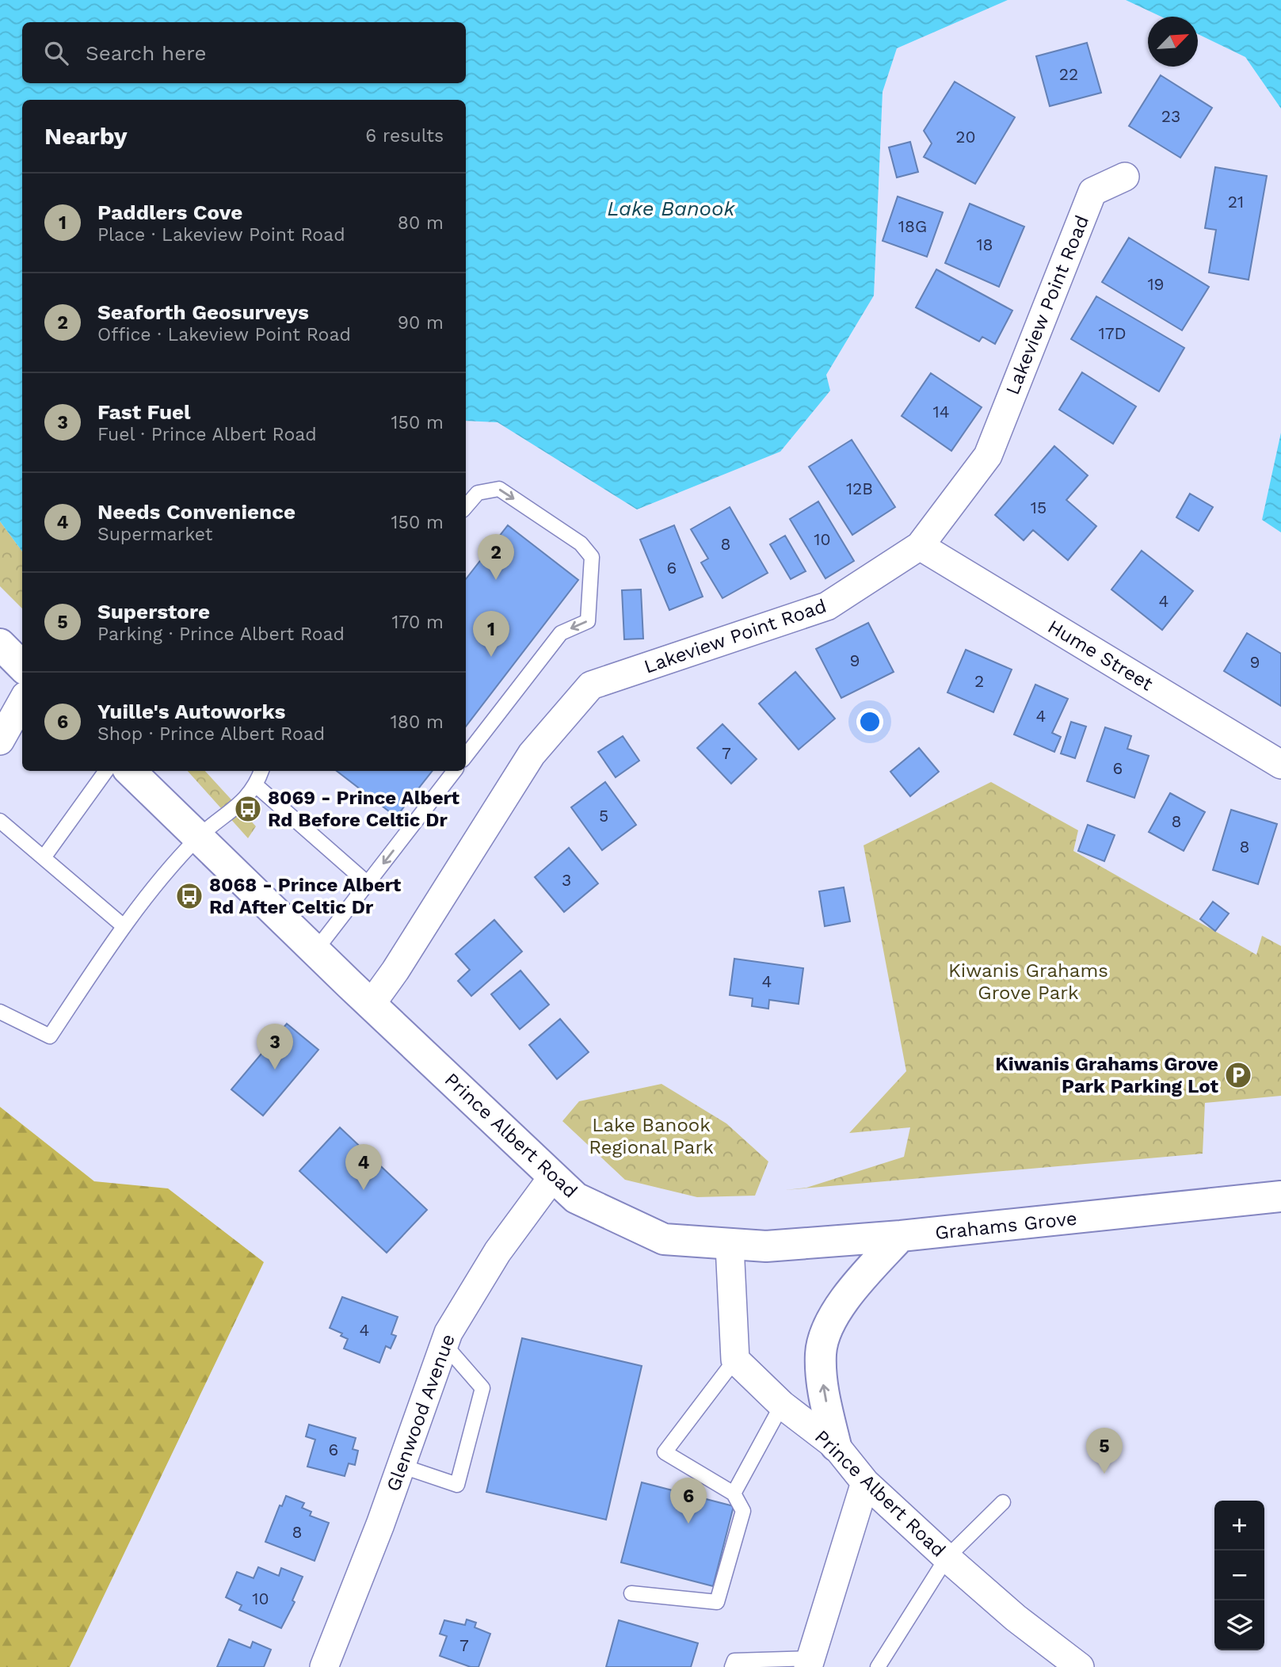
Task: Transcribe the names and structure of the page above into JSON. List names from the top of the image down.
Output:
{
  "streets": {
    "main road": ["Prince Albert Road", "Grahams Grove"],
    "street": ["Lakeview Point Road", "Hume Street", "Glenwood Avenue"]
  },
  "crossings": [
    ["Lakeview Point Road", "Hume Street"],
    ["Lakeview Point Road", "Prince Albert Road"],
    ["Prince Albert Road", "Grahams Grove"],
    ["Prince Albert Road", "Glenwood Avenue"]
  ],
  "water": ["Lake Banook"],
  "parks": ["Kiwanis Grahams Grove Park", "Lake Banook Regional Park"],
  "places": {
    "bus stop": ["8069 - Prince Albert Rd Before Celtic Dr", "8068 - Prince Albert Rd After Celtic Dr"],
    "parking": ["Kiwanis Grahams Grove Park Parking Lot"]
  },
  "house_numbers": [
    "22",
    "23",
    "20",
    "21",
    "18G",
    "18",
    "19",
    "17D",
    "14",
    "12B",
    "15",
    "10",
    "8",
    "6",
    "4",
    "9",
    "9",
    "2",
    "4",
    "7",
    "6",
    "5",
    "8",
    "8",
    "3",
    "4",
    "4",
    "6",
    "8",
    "10",
    "7"
  ],
  "north": "top right",
  "page": {
    "search": "Search here",
    "heading": ["Nearby", "6 results"],
    "list": [
      {
        "mark": "1",
        "name": "Paddlers Cove",
        "note": "Place · Lakeview Point Road",
        "value": "80 m"
      },
      {
        "mark": "2",
        "name": "Seaforth Geosurveys",
        "note": "Office · Lakeview Point Road",
        "value": "90 m"
      },
      {
        "mark": "3",
        "name": "Fast Fuel",
        "note": "Fuel · Prince Albert Road",
        "value": "150 m"
      },
      {
        "mark": "4",
        "name": "Needs Convenience",
        "note": "Supermarket",
        "value": "150 m"
      },
      {
        "mark": "5",
        "name": "Superstore",
        "note": "Parking · Prince Albert Road",
        "value": "170 m"
      },
      {
        "mark": "6",
        "name": "Yuille's Autoworks",
        "note": "Shop · Prince Albert Road",
        "value": "180 m"
      }
    ],
    "pins": [
      "2",
      "1",
      "3",
      "4",
      "5",
      "6"
    ],
    "map_buttons": ["+", "−"]
  }
}
